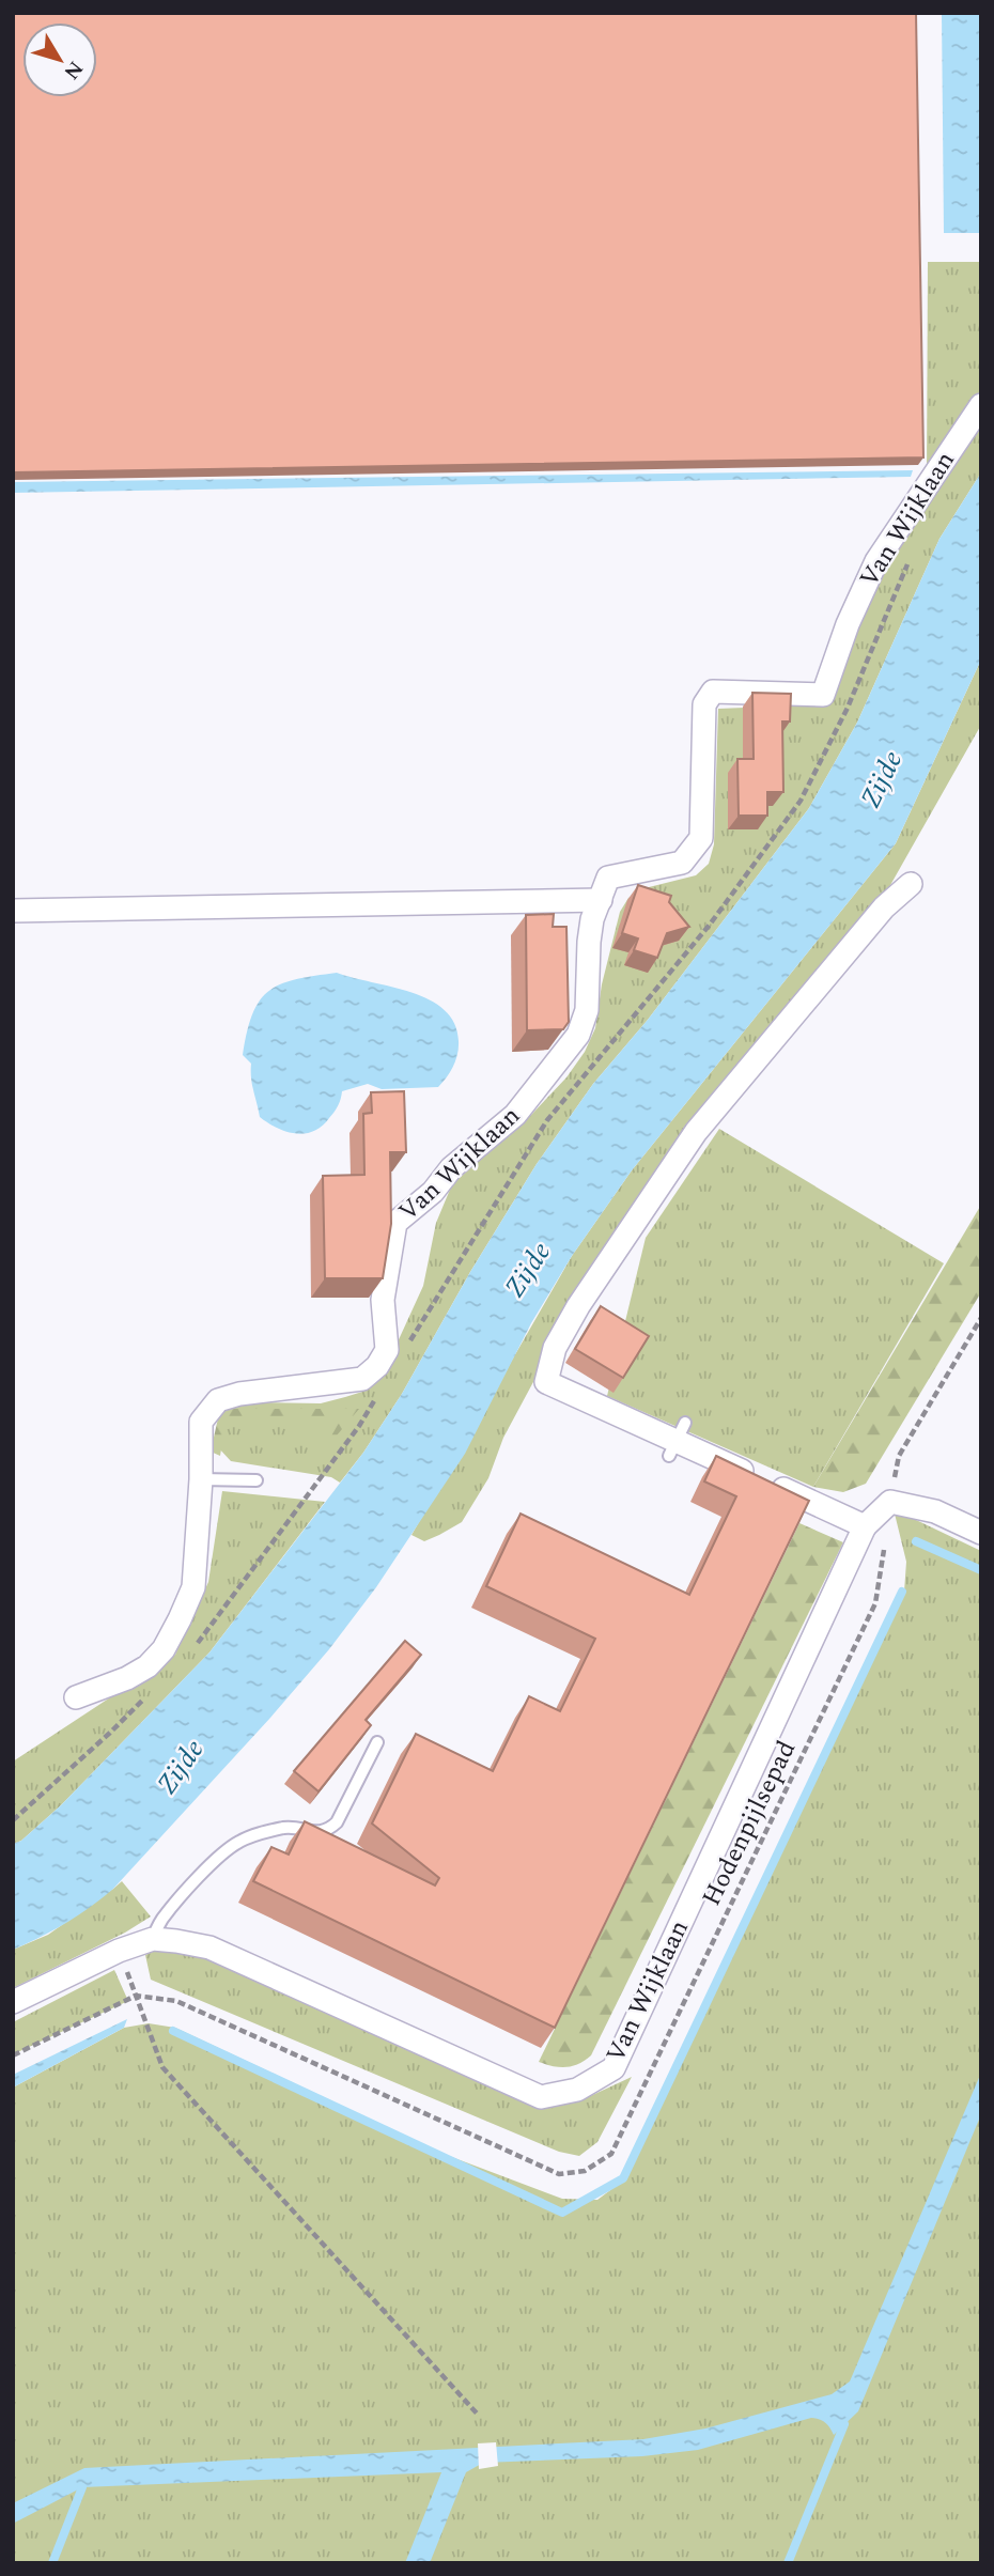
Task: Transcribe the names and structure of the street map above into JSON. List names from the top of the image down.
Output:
{
  "streets": {
    "street": ["Van Wijklaan"],
    "path": ["Hodenpijlsepad"]
  },
  "water": ["Zijde"],
  "north": "bottom right"
}
